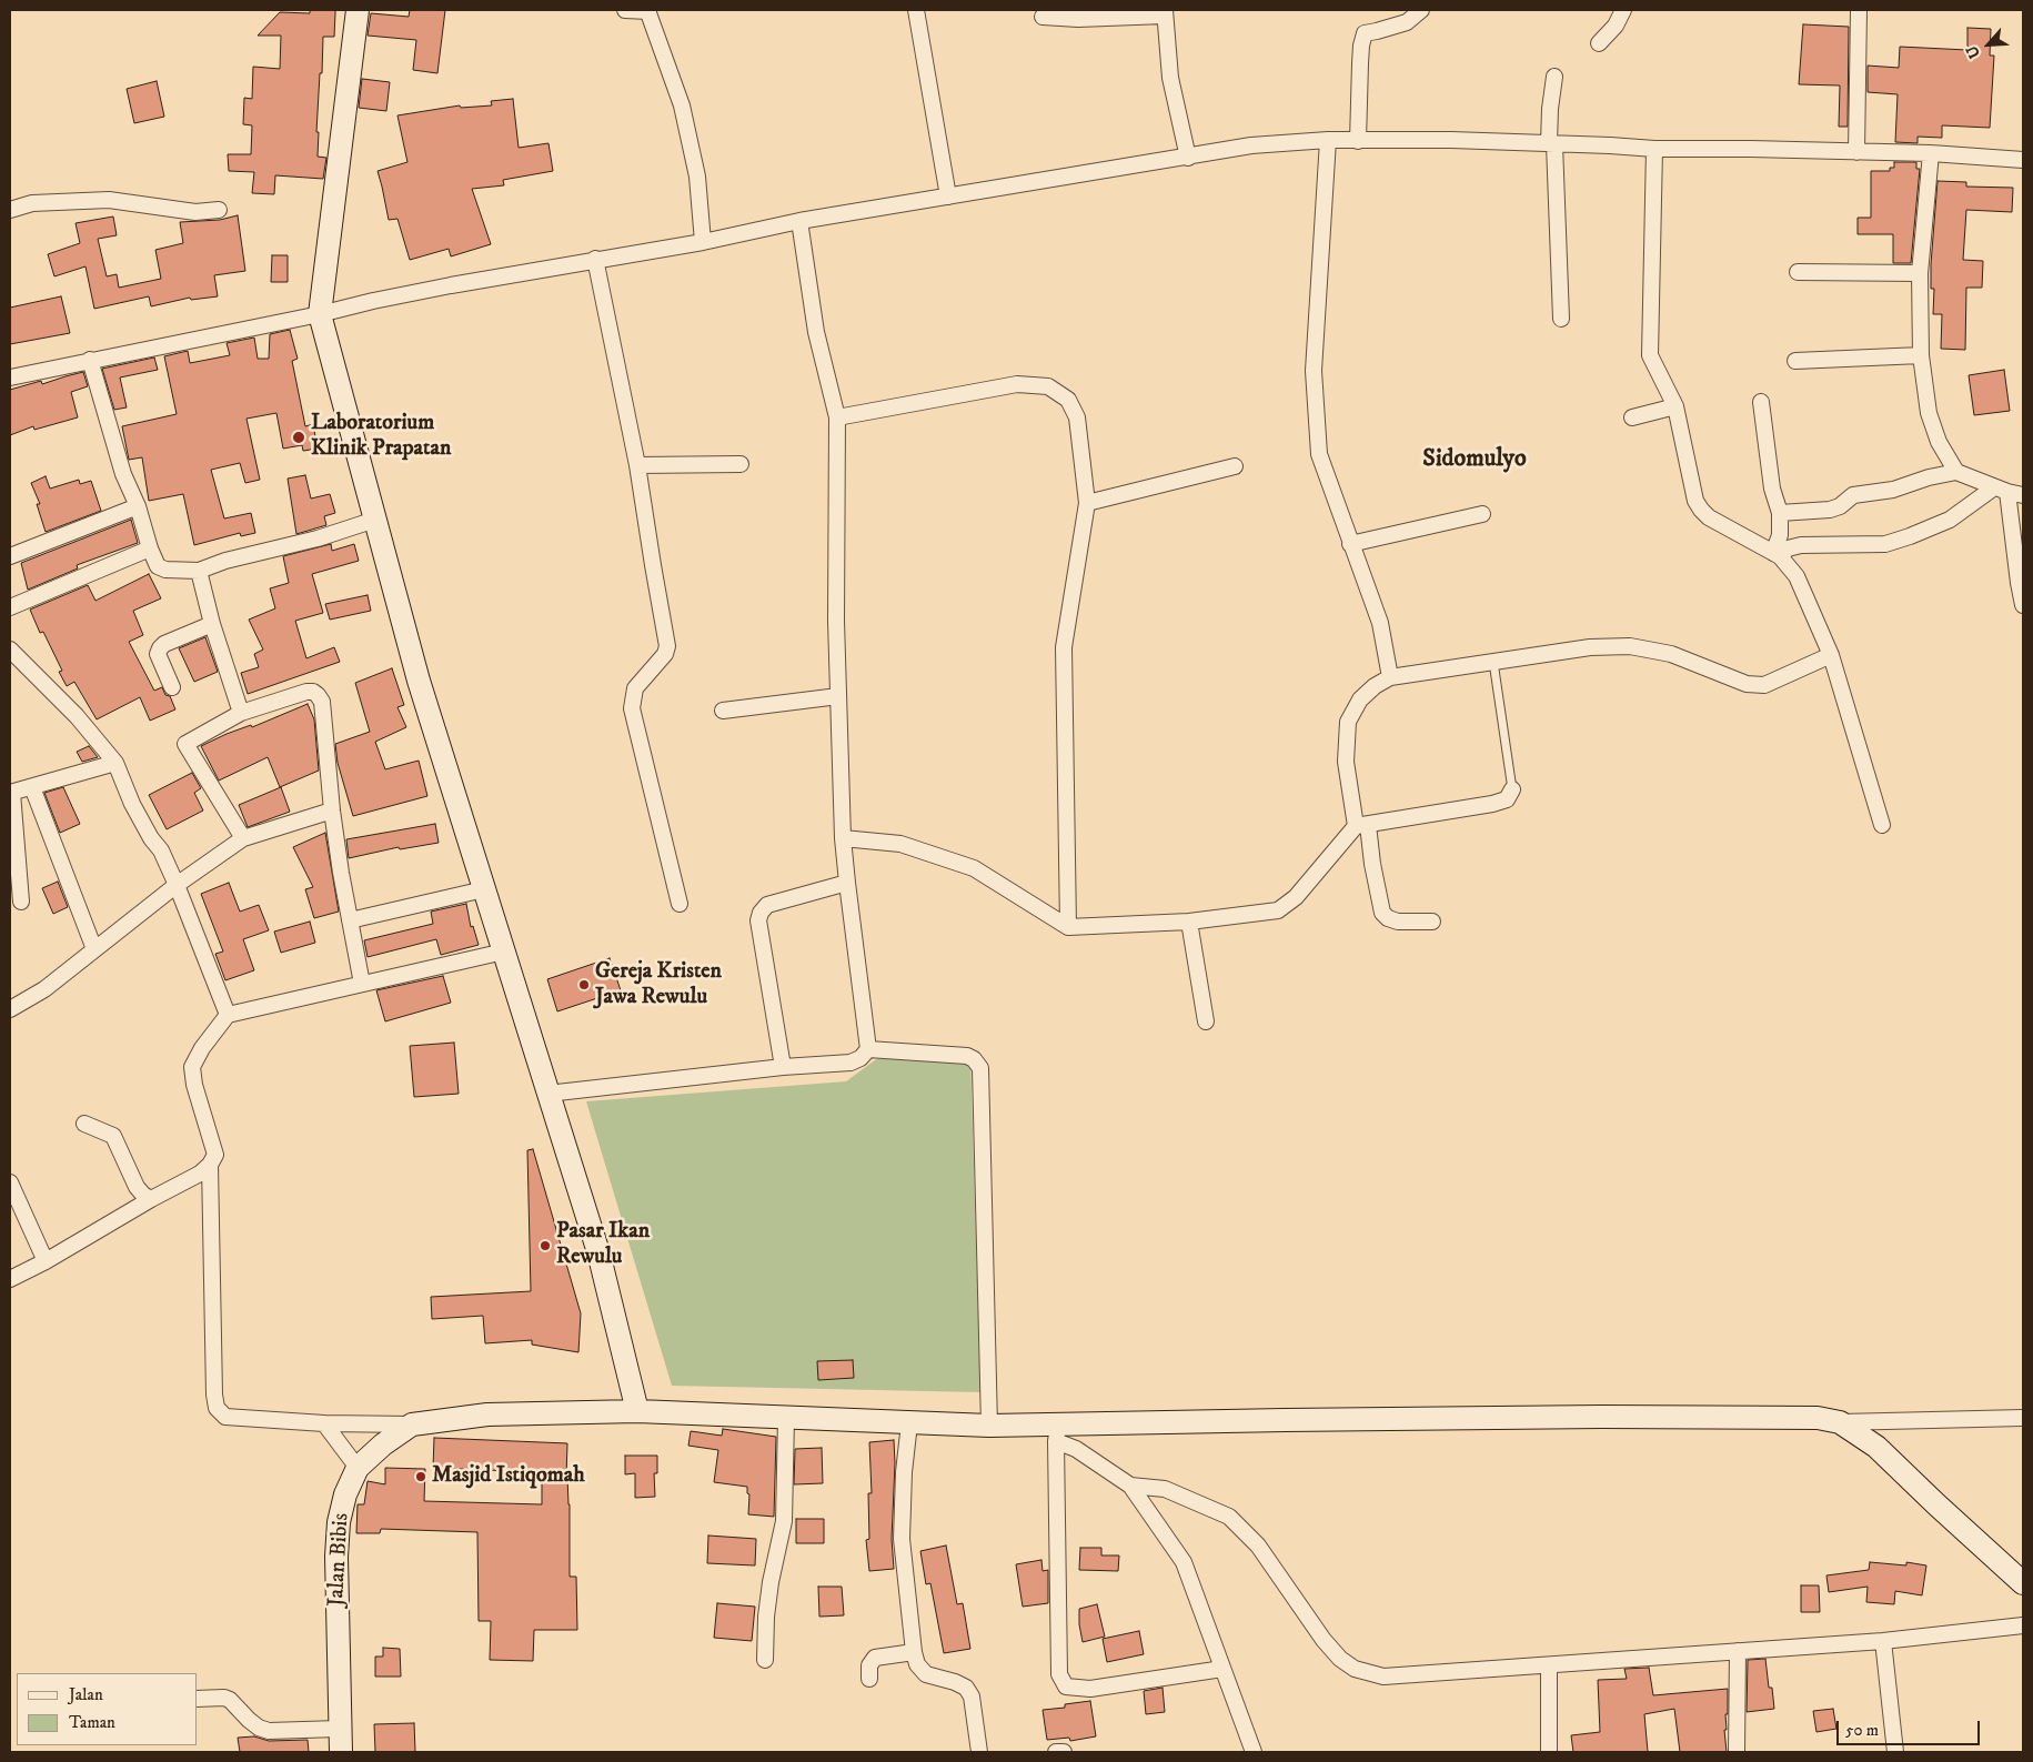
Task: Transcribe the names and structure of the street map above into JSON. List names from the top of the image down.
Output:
{
  "streets": {
    "main road": ["Jalan Bibis"]
  },
  "districts": ["Sidomulyo"],
  "places": [
    "Laboratorium Klinik Prapatan",
    "Gereja Kristen Jawa Rewulu",
    "Pasar Ikan Rewulu",
    "Masjid Istiqomah"
  ],
  "legend": ["Jalan", "Taman"],
  "scale_bar": "50 m",
  "north": "bottom left"
}
